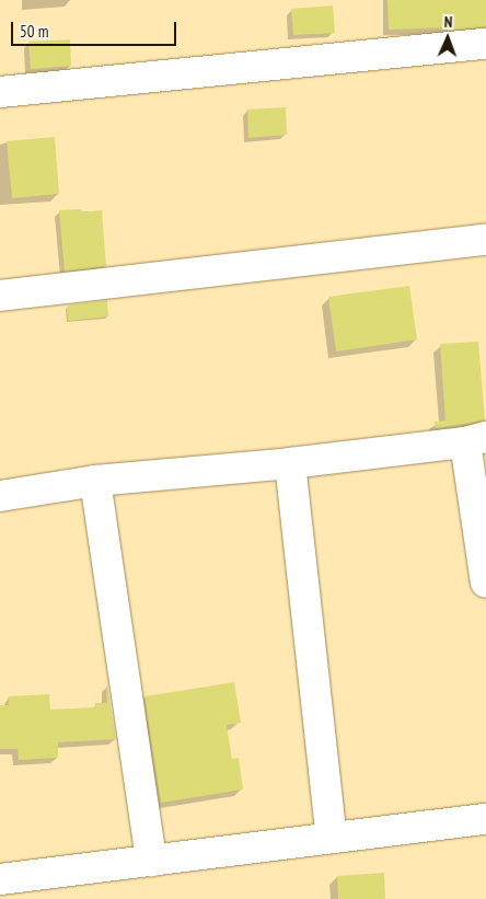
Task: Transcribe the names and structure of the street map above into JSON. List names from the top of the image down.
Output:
{
  "scale_bar": "50 m",
  "north": "top"
}
